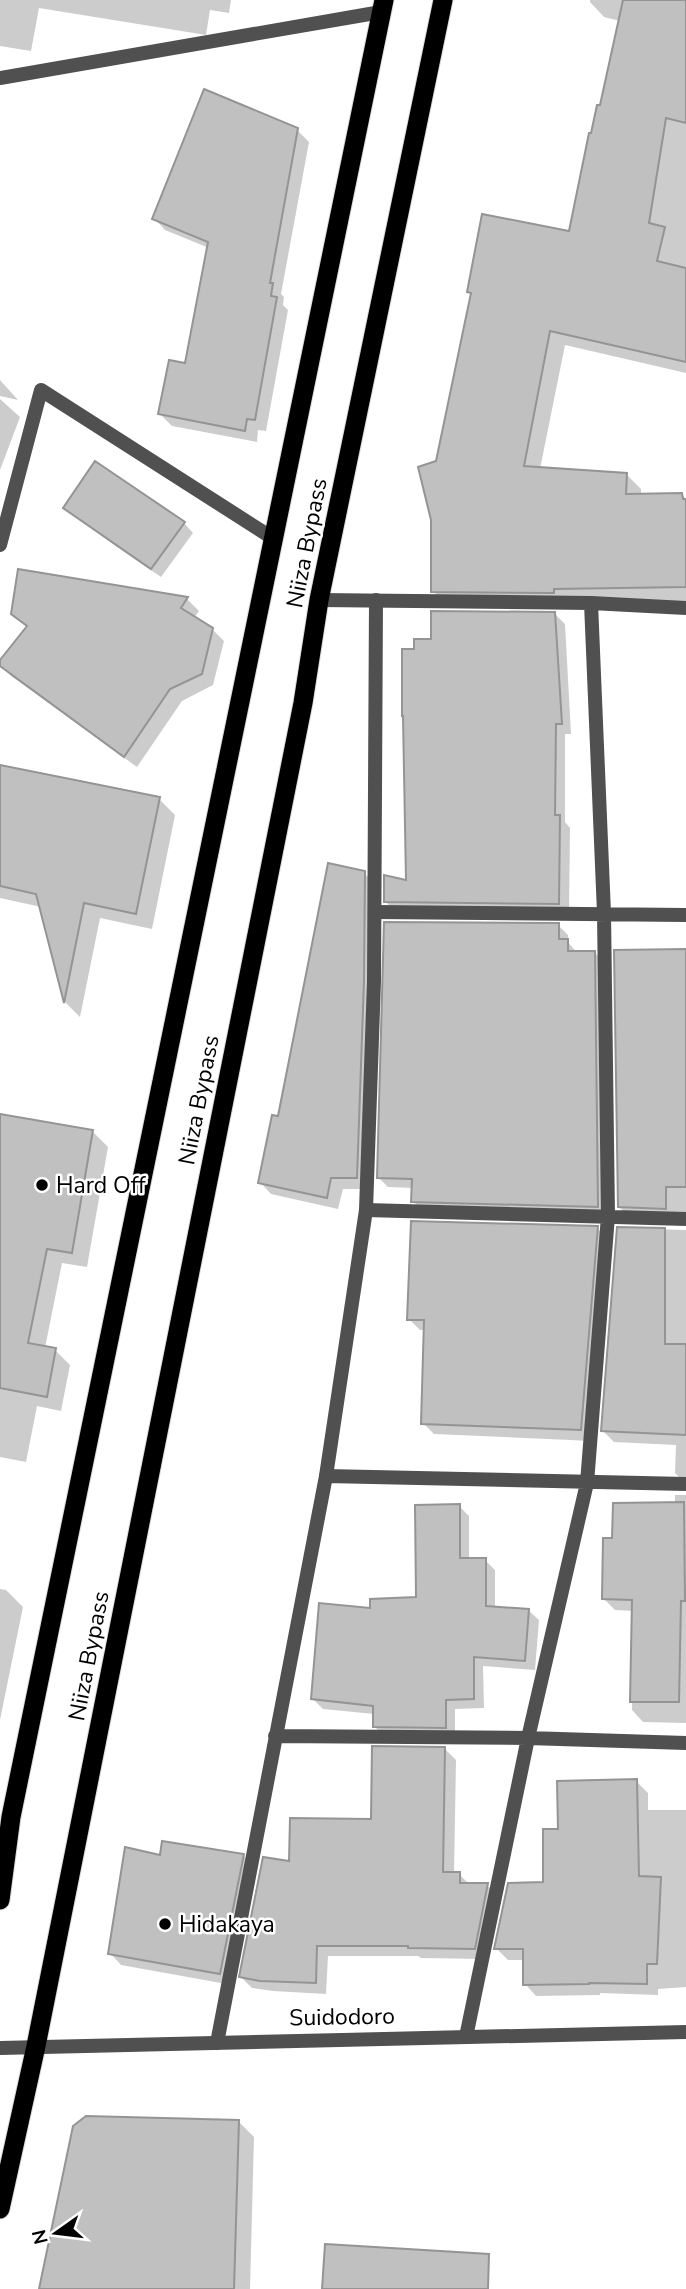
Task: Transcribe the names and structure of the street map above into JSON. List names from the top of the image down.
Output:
{
  "streets": {
    "highway": ["Niiza Bypass"],
    "street": ["Suidodoro"]
  },
  "crossings": [
    ["Niiza Bypass", "Suidodoro"]
  ],
  "places": ["Hard Off", "Hidakaya"],
  "north": "left"
}
